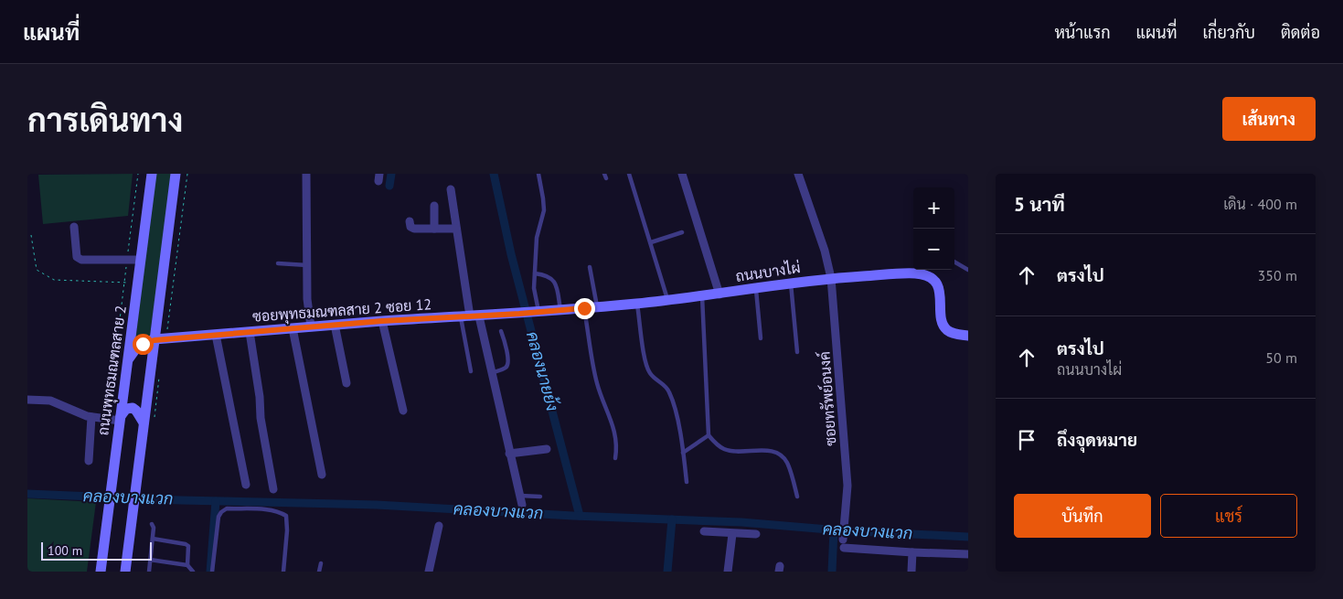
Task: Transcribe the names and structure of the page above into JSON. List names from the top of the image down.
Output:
{
  "streets": {
    "main road": ["ถนนบางไผ่", "ซอยพุทธมณฑลสาย 2 ซอย 12", "ถนนพุทธมณฑลสาย 2"],
    "street": ["ซอยทรัพย์อนงค์"]
  },
  "crossings": [
    ["ถนนบางไผ่", "ซอยพุทธมณฑลสาย 2 ซอย 12"],
    ["ถนนบางไผ่", "ซอยทรัพย์อนงค์"],
    ["ซอยพุทธมณฑลสาย 2 ซอย 12", "ถนนพุทธมณฑลสาย 2"]
  ],
  "water": ["คลองนายย้ง", "คลองบางแวก"],
  "scale_bar": "100 m",
  "page": {
    "header": "แผนที่",
    "nav": [
      "หน้าแรก",
      "แผนที่",
      "เกี่ยวกับ",
      "ติดต่อ"
    ],
    "buttons": [
      "เส้นทาง",
      ["บันทึก", "แชร์"]
    ],
    "title": "การเดินทาง",
    "heading": ["5 นาที", "เดิน · 400 m"],
    "map_buttons": ["+", "−"],
    "list": [
      ["ตรงไป", "350 m"],
      ["ตรงไป", "ถนนบางไผ่", "50 m"],
      "ถึงจุดหมาย"
    ],
    "scale": "100 m"
  }
}
